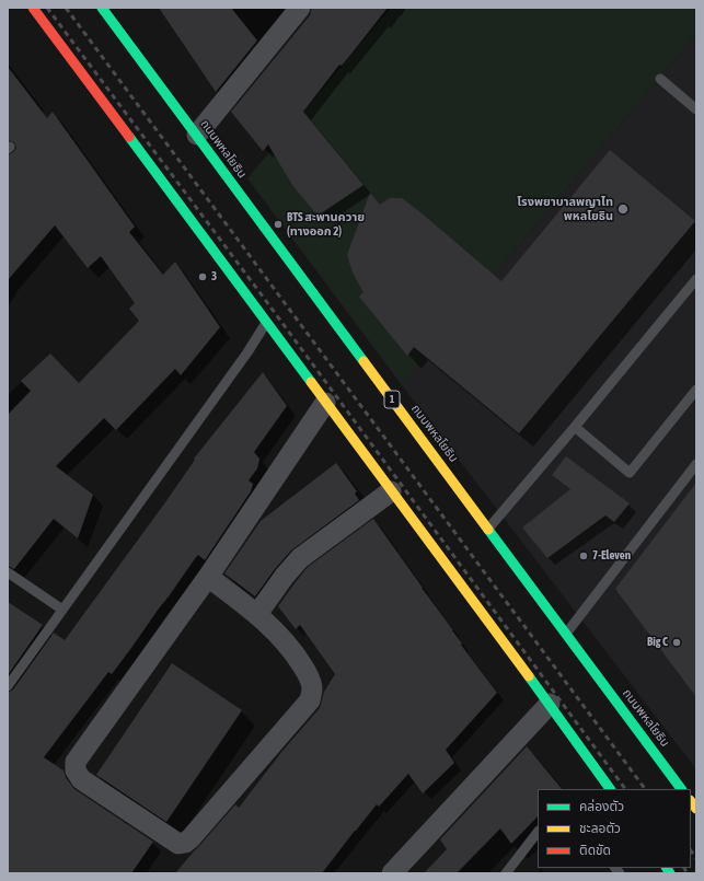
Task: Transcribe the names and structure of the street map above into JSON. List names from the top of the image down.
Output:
{
  "streets": {
    "main road": ["ถนนพหลโยธิน", "1"]
  },
  "places": [
    "โรงพยาบาลพญาไท พหลโยธิน",
    "BTS สะพานควาย (ทางออก 2)",
    "3",
    "7-Eleven",
    "Big C"
  ],
  "legend": ["คล่องตัว", "ชะลอตัว", "ติดขัด"]
}
